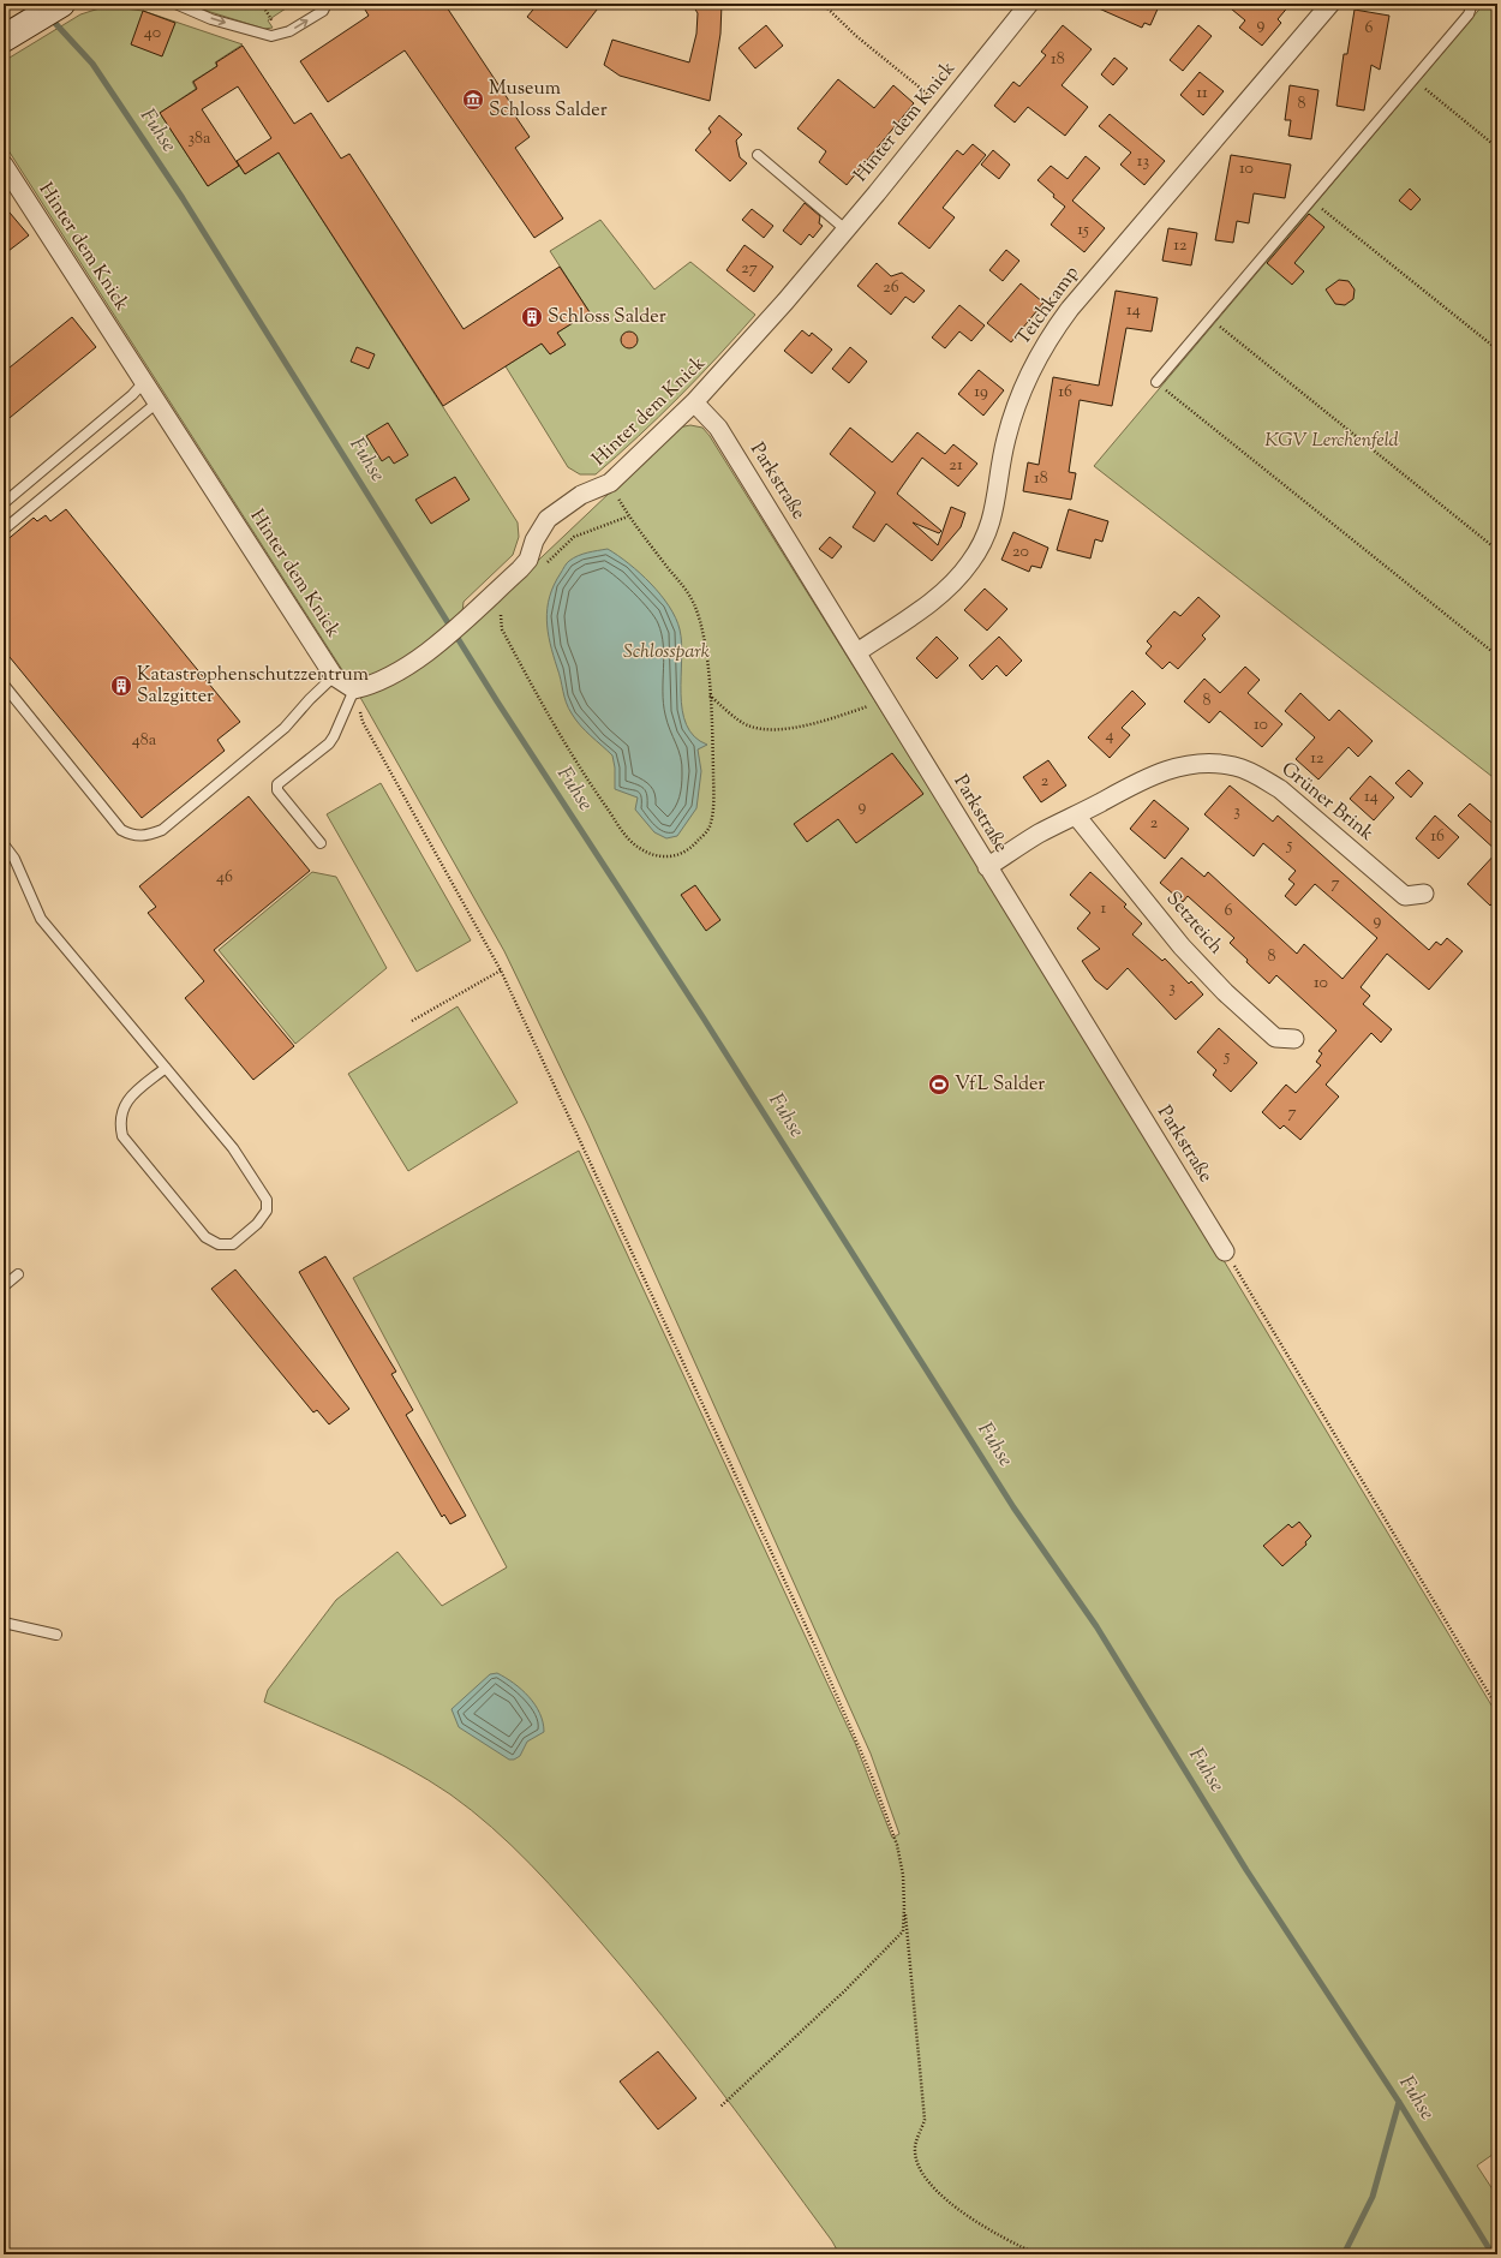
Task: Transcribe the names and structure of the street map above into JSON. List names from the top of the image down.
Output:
{
  "streets": {
    "street": [
      "Hinter dem Knick",
      "Teichkamp",
      "Parkstraße",
      "Grüner Brink",
      "Setzteich"
    ]
  },
  "crossings": [
    ["Hinter dem Knick", "Parkstraße"],
    ["Teichkamp", "Parkstraße"],
    ["Parkstraße", "Grüner Brink"],
    ["Grüner Brink", "Setzteich"]
  ],
  "water": ["Fuhse"],
  "parks": ["KGV Lerchenfeld", "Schlosspark"],
  "places": {
    "museum": ["Museum Schloss Salder"],
    "building": ["Schloss Salder", "Katastrophenschutzzentrum Salzgitter"],
    "sports": ["VfL Salder"]
  },
  "house_numbers": [
    "9",
    "6",
    "40",
    "18",
    "11",
    "8",
    "38a",
    "13",
    "10",
    "15",
    "12",
    "27",
    "26",
    "14",
    "19",
    "16",
    "21",
    "18",
    "20",
    "8",
    "10",
    "4",
    "48a",
    "12",
    "2",
    "14",
    "9",
    "3",
    "2",
    "16",
    "5",
    "46",
    "7",
    "1",
    "6",
    "9",
    "8",
    "10",
    "3",
    "5",
    "7"
  ]
}
